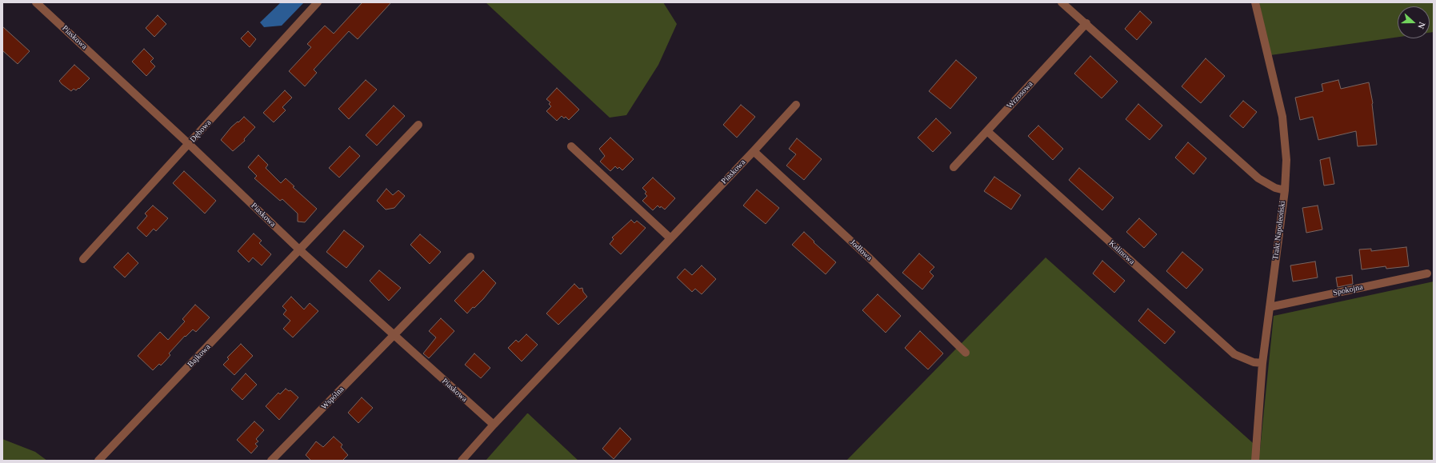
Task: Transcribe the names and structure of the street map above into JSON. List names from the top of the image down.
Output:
{
  "streets": {
    "street": [
      "Piaskowa",
      "Wrzosowa",
      "Dębowa",
      "Trakt Napoleoński",
      "Jodłowa",
      "Kalinowa",
      "Spokojna",
      "Bajkowa",
      "Wspólna"
    ]
  },
  "crossings": [
    ["Piaskowa", "Dębowa"],
    ["Piaskowa", "Jodłowa"],
    ["Piaskowa", "Bajkowa"],
    ["Piaskowa", "Wspólna"],
    ["Wrzosowa", "Kalinowa"],
    ["Trakt Napoleoński", "Kalinowa"],
    ["Trakt Napoleoński", "Spokojna"]
  ],
  "north": "right"
}
